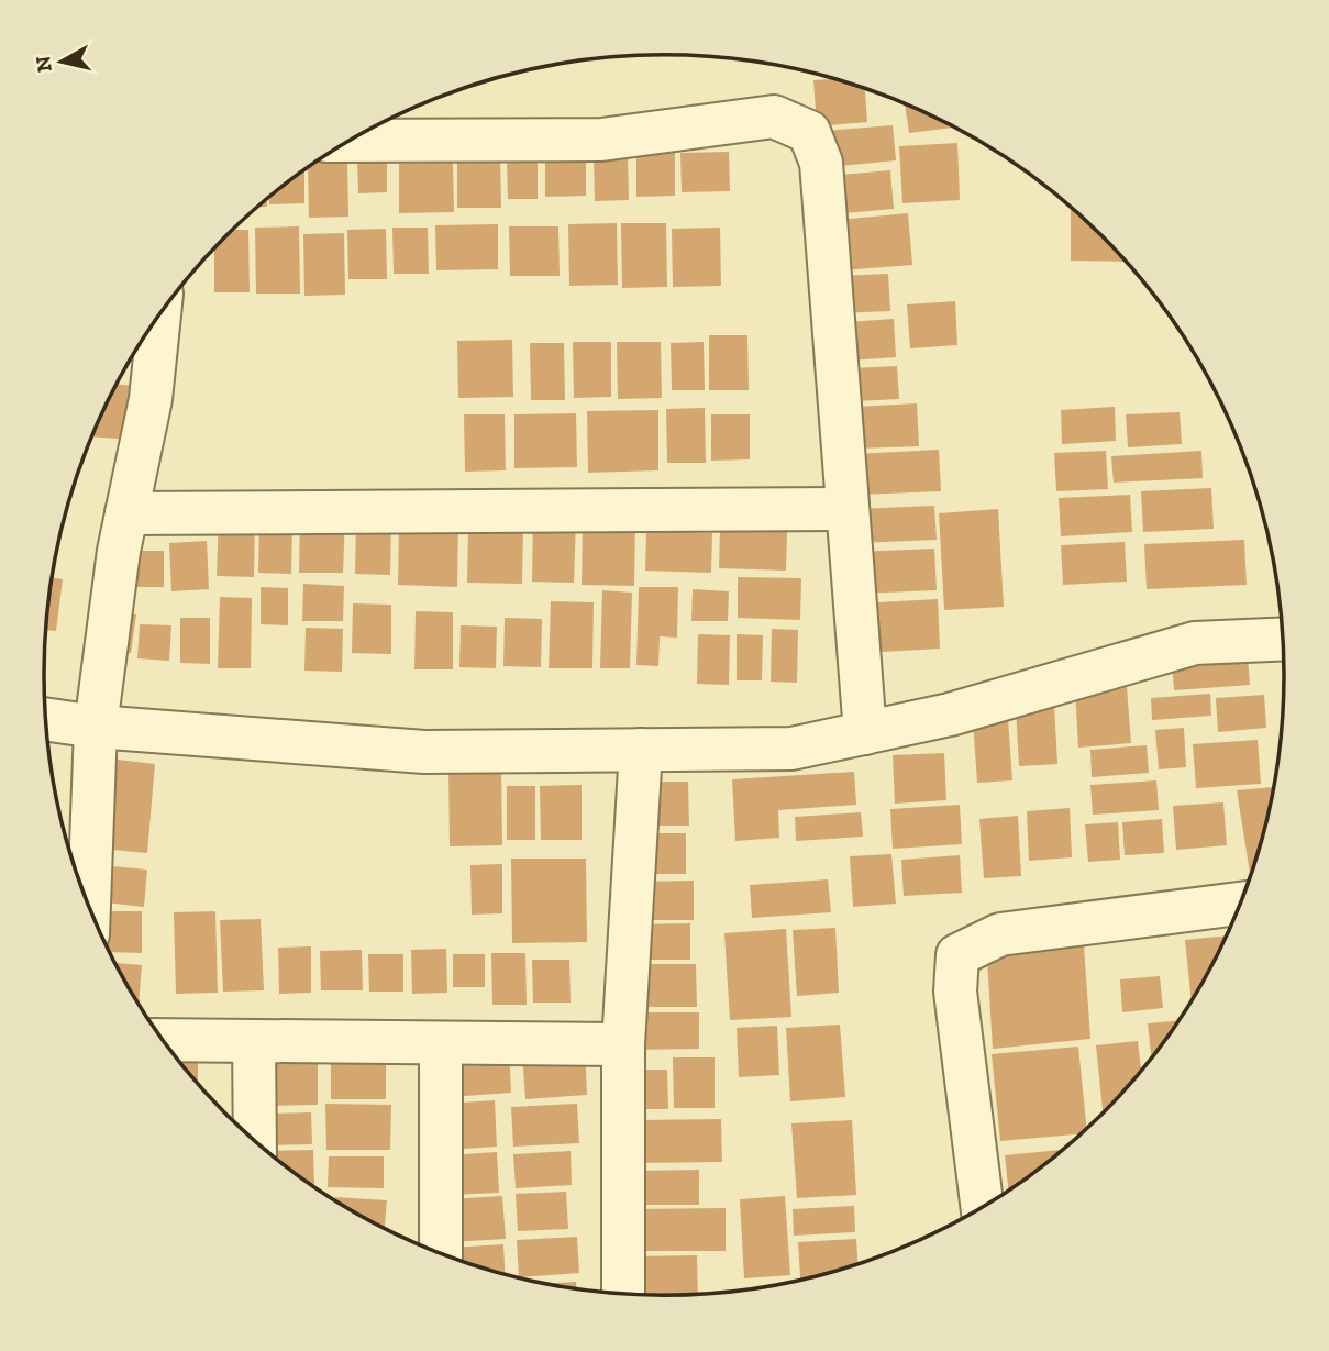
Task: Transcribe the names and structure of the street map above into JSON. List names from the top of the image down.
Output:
{
  "north": "left"
}
